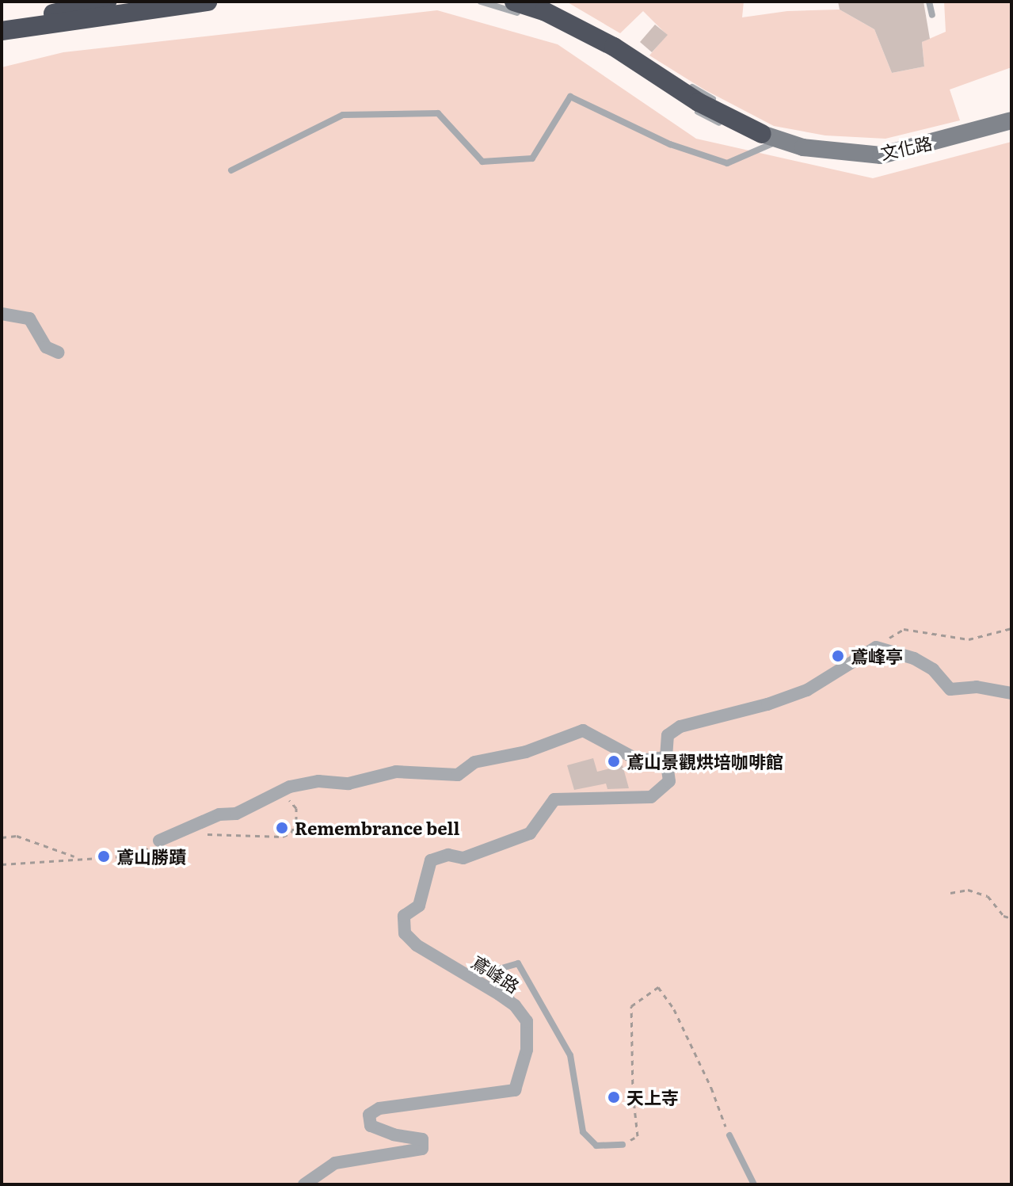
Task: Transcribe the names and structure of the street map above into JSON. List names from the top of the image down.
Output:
{
  "streets": {
    "street": ["文化路", "鳶峰路"]
  },
  "places": [
    "鳶峰亭",
    "鳶山景觀烘培咖啡館",
    "Remembrance bell",
    "鳶山勝蹟",
    "天上寺"
  ]
}
